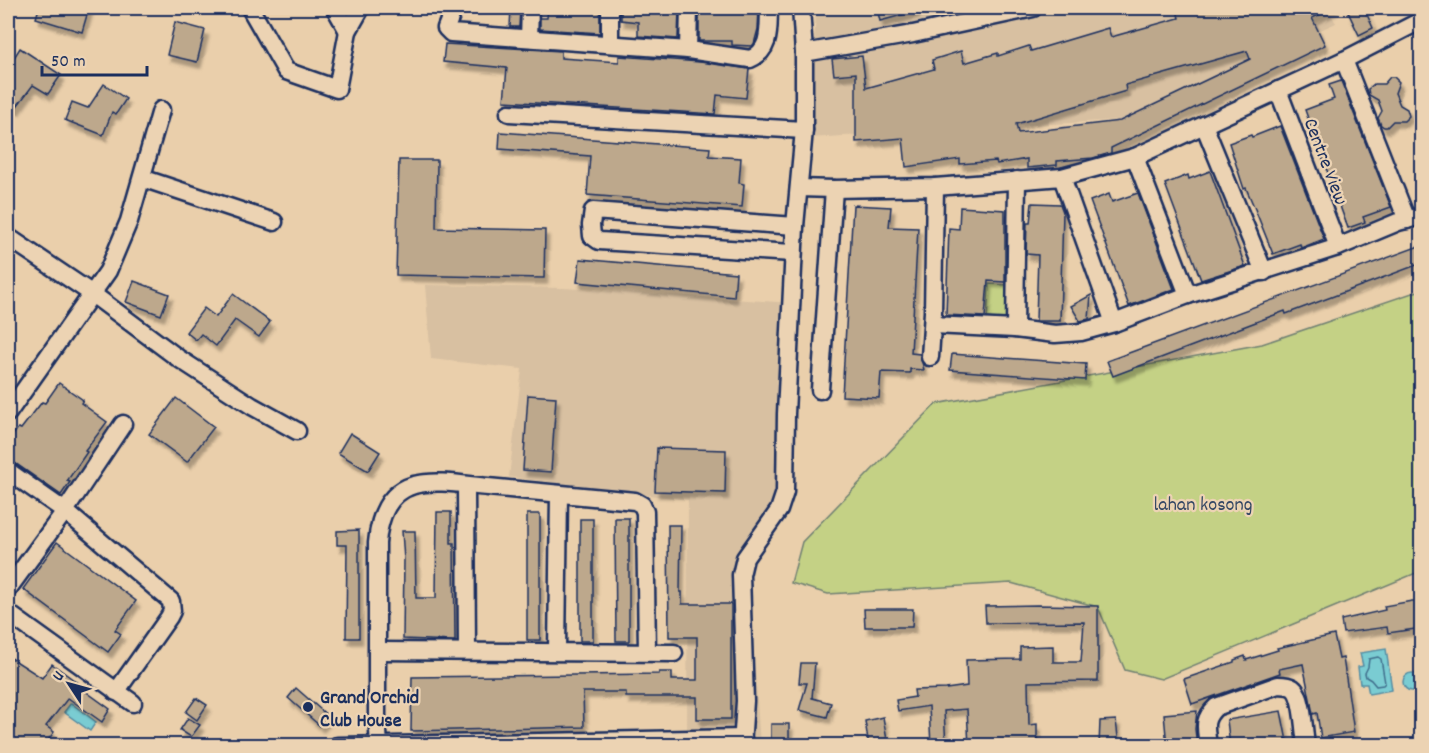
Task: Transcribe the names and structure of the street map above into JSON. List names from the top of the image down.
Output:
{
  "streets": {
    "street": ["Centre View"]
  },
  "parks": ["lahan kosong"],
  "places": ["Grand Orchid Club House"],
  "scale_bar": "50 m",
  "north": "top left"
}
